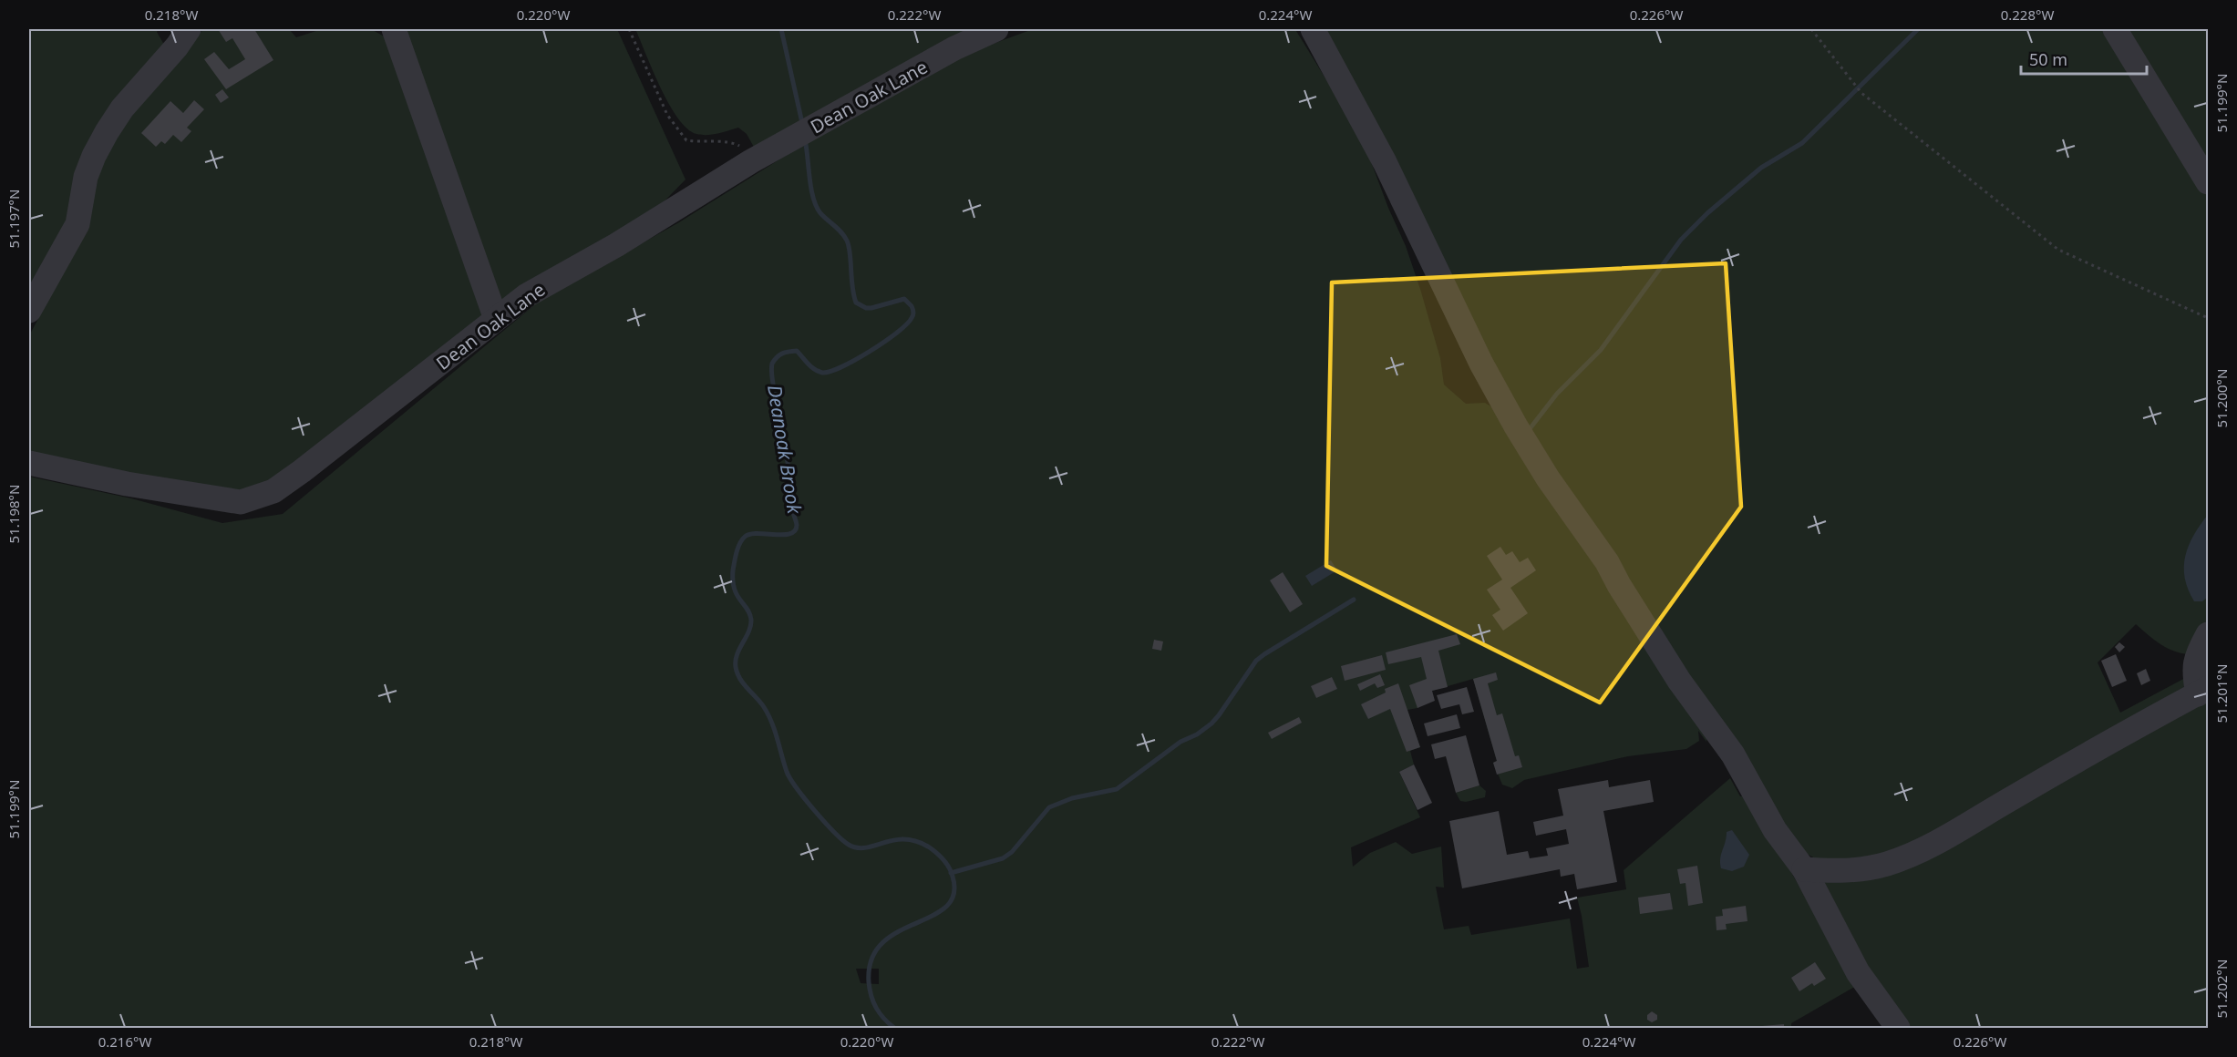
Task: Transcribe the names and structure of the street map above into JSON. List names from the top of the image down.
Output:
{
  "streets": {
    "street": ["Dean Oak Lane"]
  },
  "water": ["Deanoak Brook"],
  "scale_bar": "50 m",
  "coordinates": [
    "0.218°W",
    "0.220°W",
    "0.222°W",
    "0.224°W",
    "0.226°W",
    "0.228°W",
    "51.199°N",
    "51.197°N",
    "51.200°N",
    "51.198°N",
    "51.201°N",
    "51.202°N",
    "0.216°W"
  ]
}
